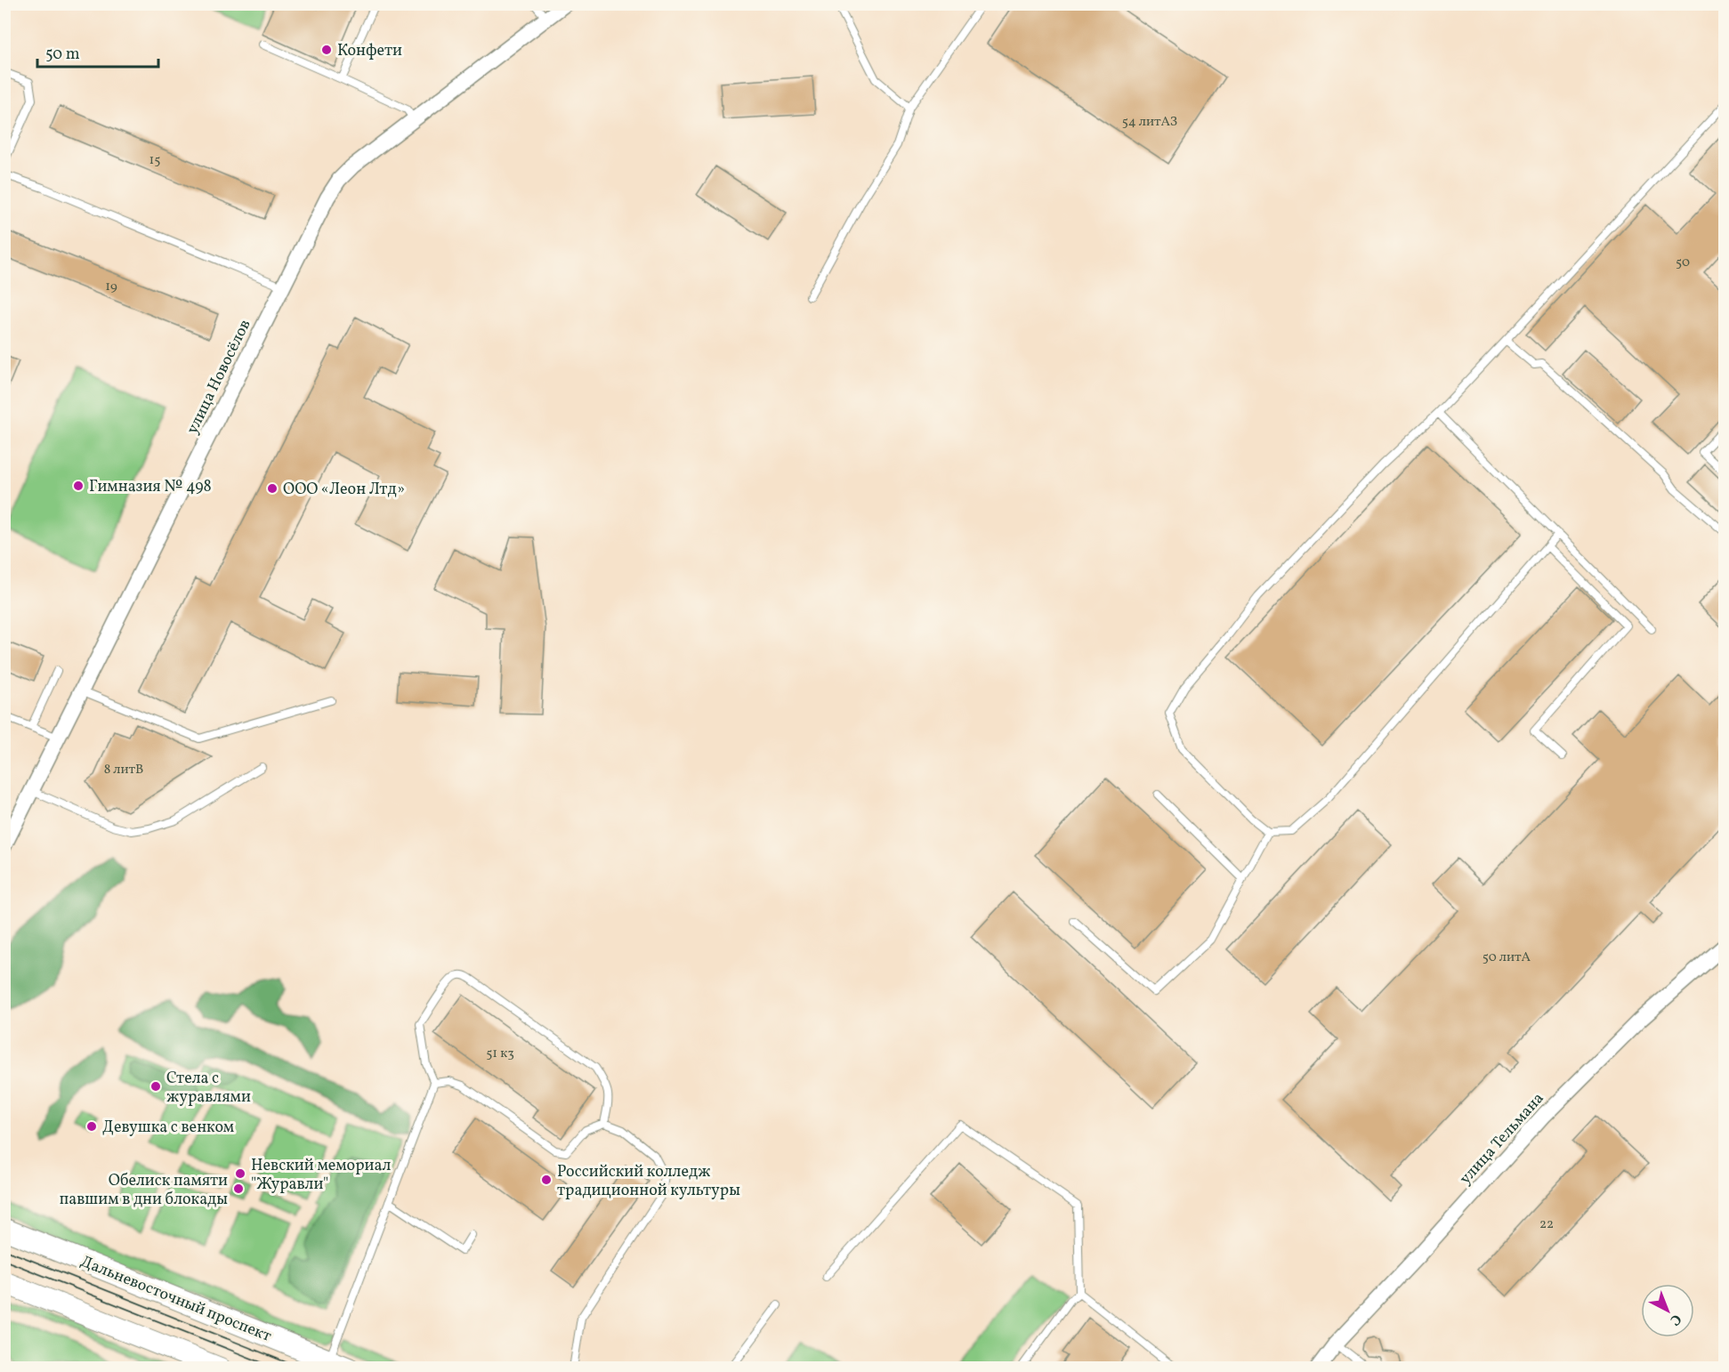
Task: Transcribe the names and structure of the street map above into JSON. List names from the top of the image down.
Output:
{
  "streets": {
    "main road": ["Дальневосточный проспект"],
    "street": ["улица Новосёлов", "улица Тельмана"]
  },
  "places": [
    "Конфети",
    "Гимназия № 498",
    "ООО «Леон Лтд»",
    "Стела с журавлями",
    "Девушка с венком",
    "Невский мемориал \"Журавли\"",
    "Российский колледж традиционной культуры",
    "Обелиск памяти павшим в дни блокады"
  ],
  "house_numbers": [
    "54 литАЗ",
    "15",
    "50",
    "19",
    "8 литВ",
    "50 литА",
    "51 к3",
    "22"
  ],
  "scale_bar": "50 m",
  "north": "bottom right"
}
